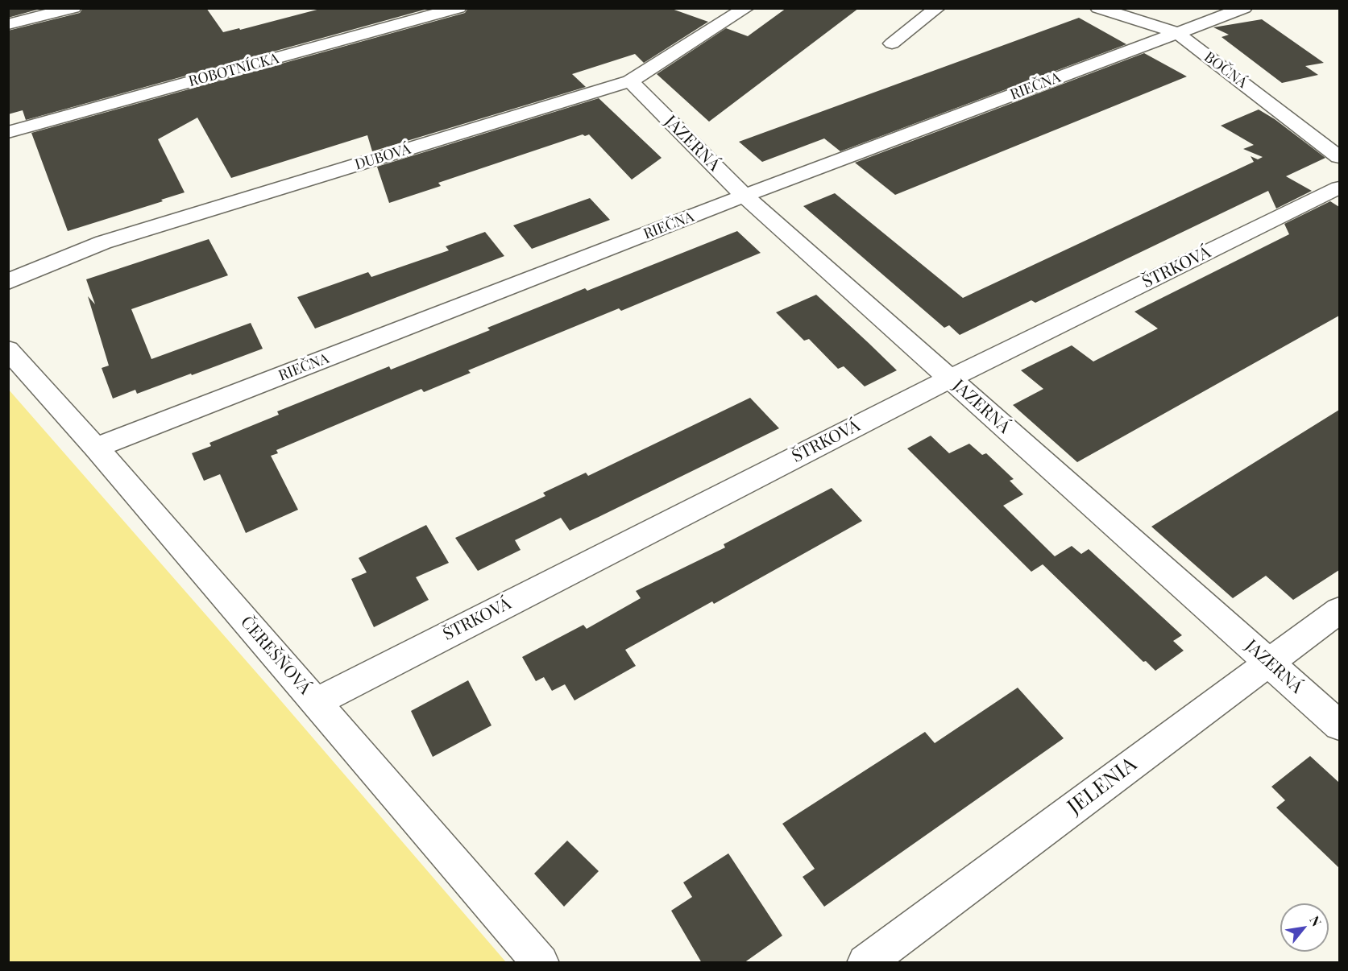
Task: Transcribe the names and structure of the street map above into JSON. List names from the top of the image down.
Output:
{
  "streets": {
    "street": [
      "ROBOTNÍCKA",
      "BOČNÁ",
      "RIEČNA",
      "JAZERNÁ",
      "DUBOVÁ",
      "ŠTRKOVÁ",
      "ČEREŠŇOVÁ",
      "JELENIA"
    ]
  },
  "crossings": [
    ["BOČNÁ", "RIEČNA"],
    ["RIEČNA", "JAZERNÁ"],
    ["RIEČNA", "ČEREŠŇOVÁ"],
    ["JAZERNÁ", "DUBOVÁ"],
    ["JAZERNÁ", "ŠTRKOVÁ"],
    ["JAZERNÁ", "JELENIA"],
    ["ŠTRKOVÁ", "ČEREŠŇOVÁ"]
  ],
  "north": "top right"
}
